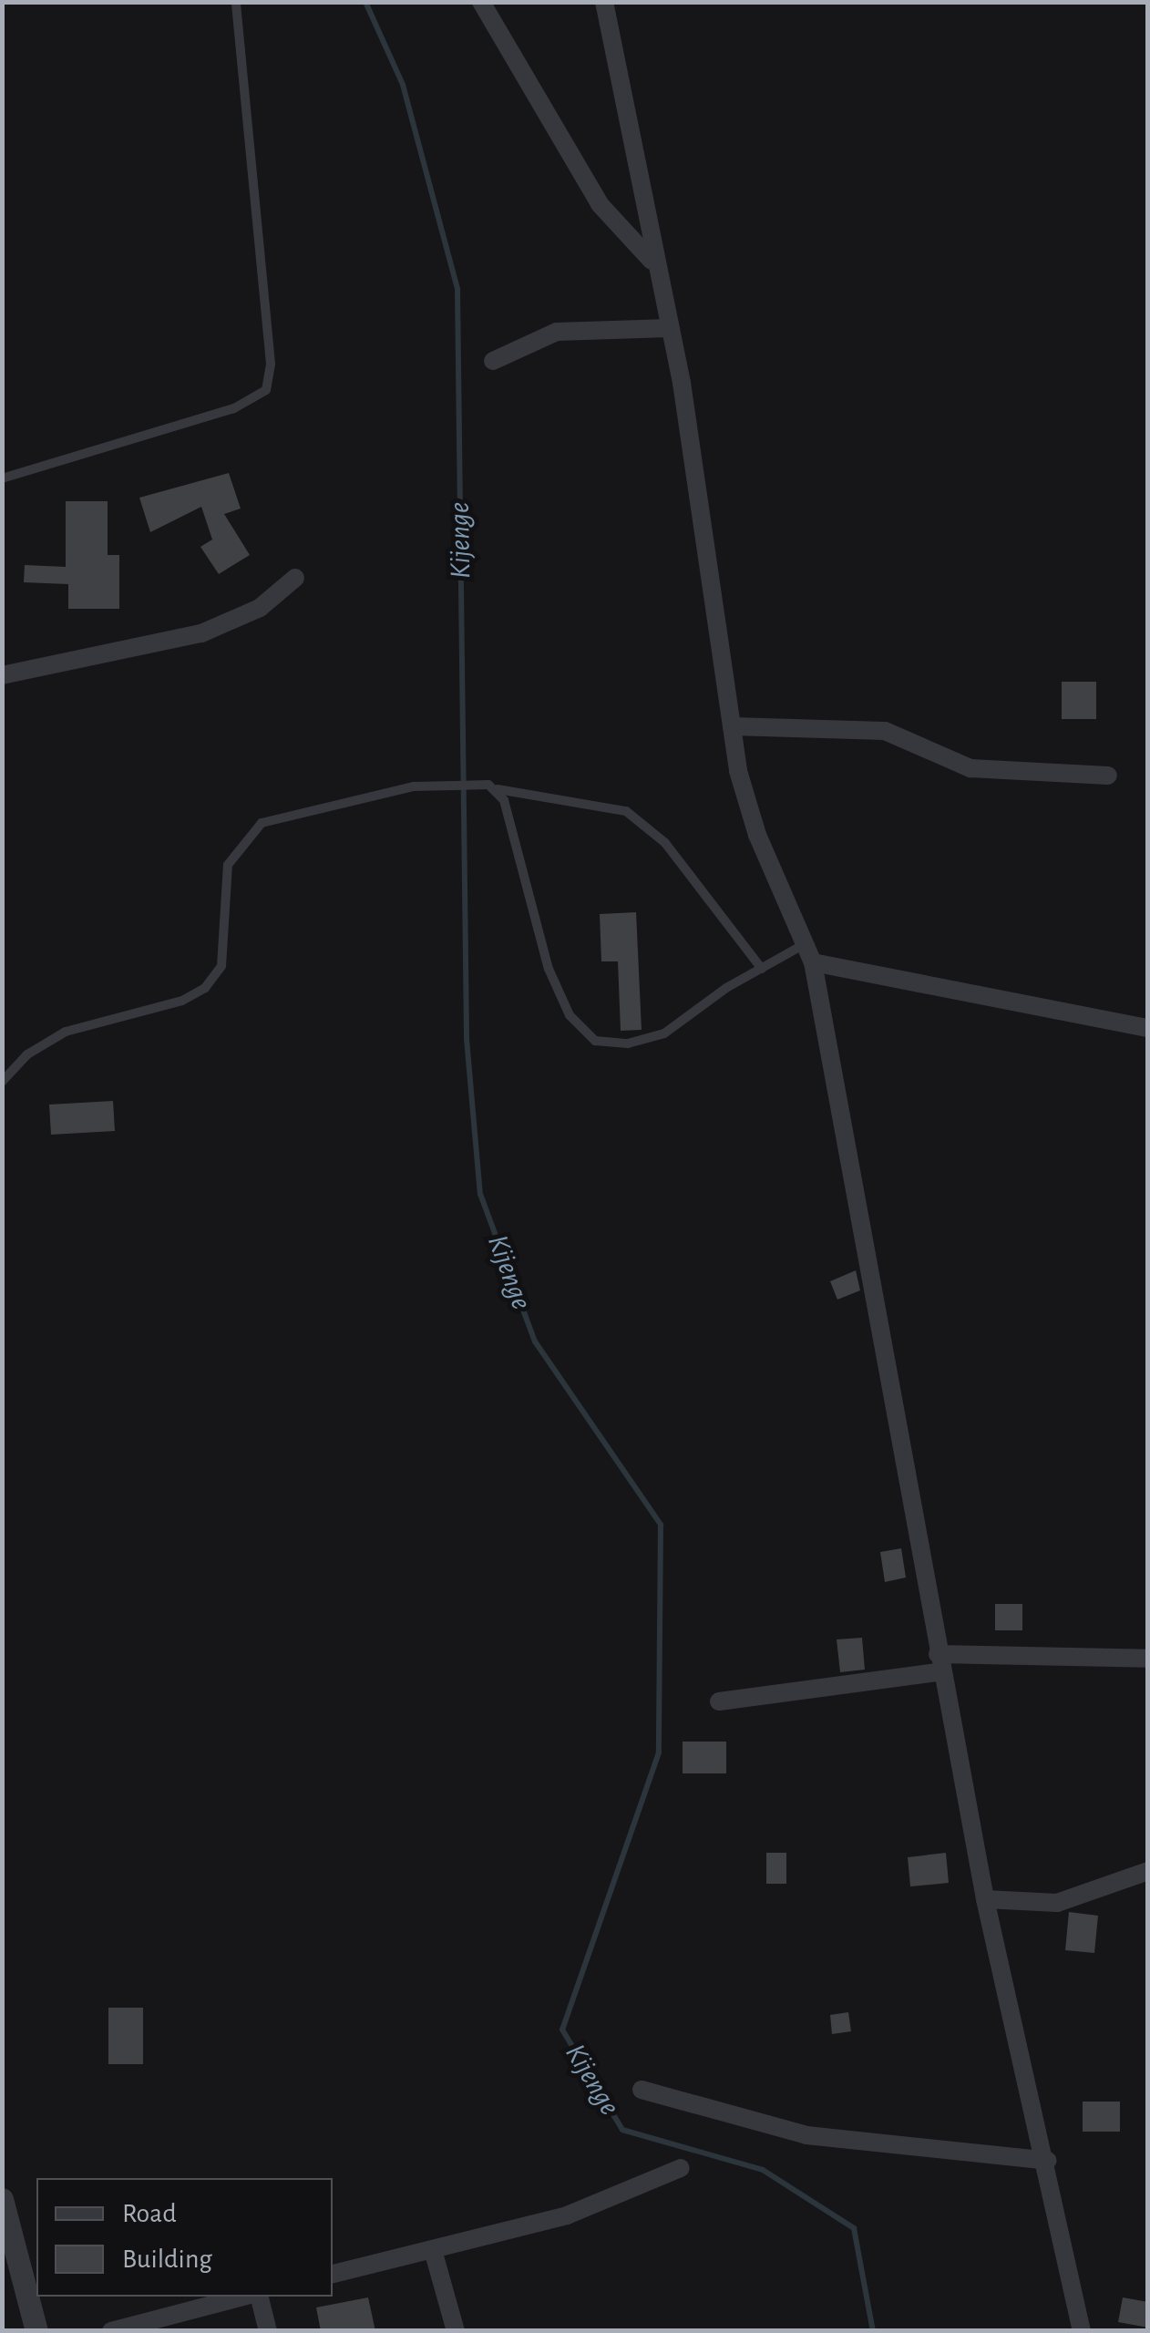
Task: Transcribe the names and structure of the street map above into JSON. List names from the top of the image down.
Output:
{
  "water": ["Kijenge"],
  "legend": ["Road", "Building"]
}
